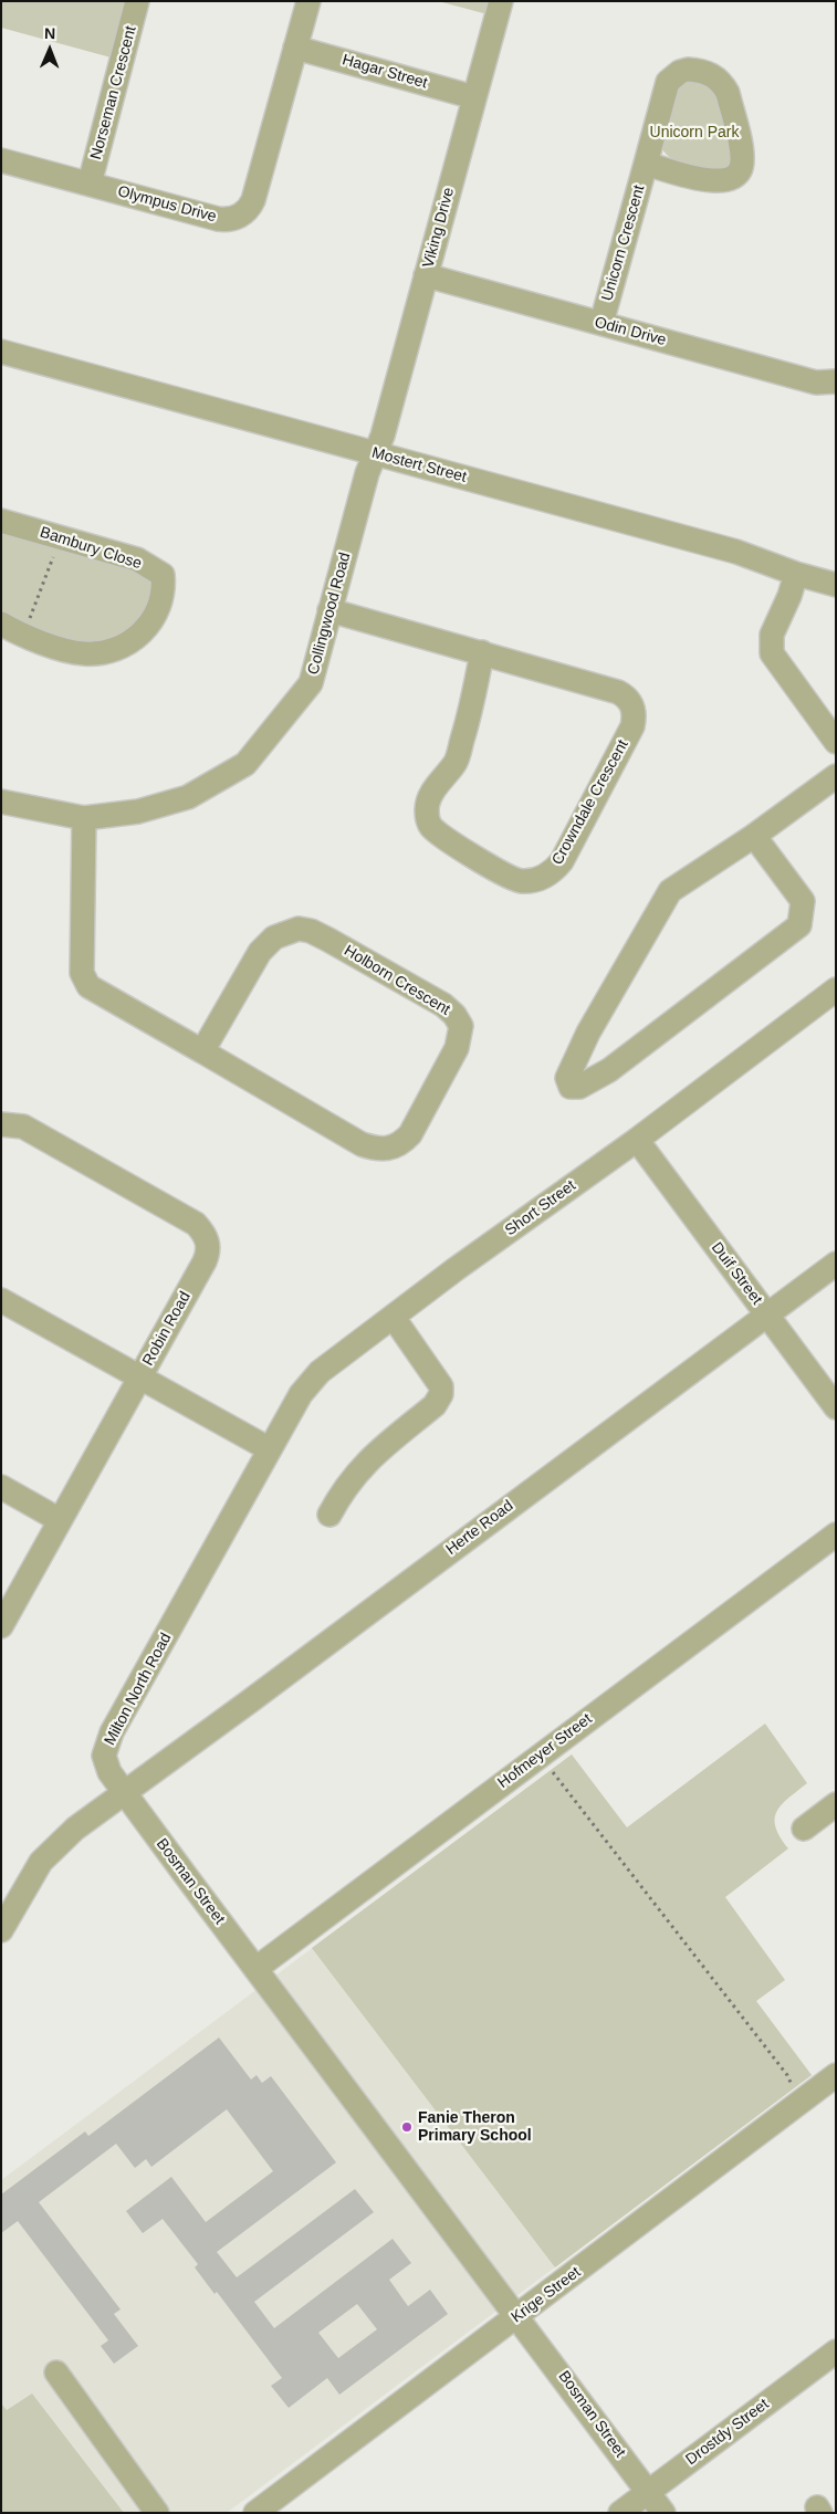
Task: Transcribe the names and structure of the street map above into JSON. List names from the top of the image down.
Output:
{
  "streets": {
    "street": [
      "Hagar Street",
      "Norseman Crescent",
      "Olympus Drive",
      "Viking Drive",
      "Unicorn Crescent",
      "Odin Drive",
      "Mostert Street",
      "Bambury Close",
      "Collingwood Road",
      "Crowndale Crescent",
      "Holborn Crescent",
      "Short Street",
      "Duif Street",
      "Robin Road",
      "Herte Road",
      "Milton North Road",
      "Hofmeyer Street",
      "Bosman Street",
      "Krige Street",
      "Drostdy Street"
    ]
  },
  "crossings": [
    ["Hagar Street", "Olympus Drive"],
    ["Hagar Street", "Viking Drive"],
    ["Norseman Crescent", "Olympus Drive"],
    ["Viking Drive", "Odin Drive"],
    ["Viking Drive", "Mostert Street"],
    ["Viking Drive", "Collingwood Road"],
    ["Unicorn Crescent", "Odin Drive"],
    ["Mostert Street", "Collingwood Road"],
    ["Collingwood Road", "Crowndale Crescent"],
    ["Collingwood Road", "Holborn Crescent"],
    ["Short Street", "Duif Street"],
    ["Short Street", "Milton North Road"],
    ["Duif Street", "Herte Road"],
    ["Herte Road", "Milton North Road"],
    ["Herte Road", "Bosman Street"],
    ["Milton North Road", "Bosman Street"],
    ["Hofmeyer Street", "Bosman Street"],
    ["Bosman Street", "Krige Street"],
    ["Bosman Street", "Drostdy Street"]
  ],
  "parks": ["Unicorn Park"],
  "places": ["Fanie Theron Primary School"],
  "north": "top"
}
